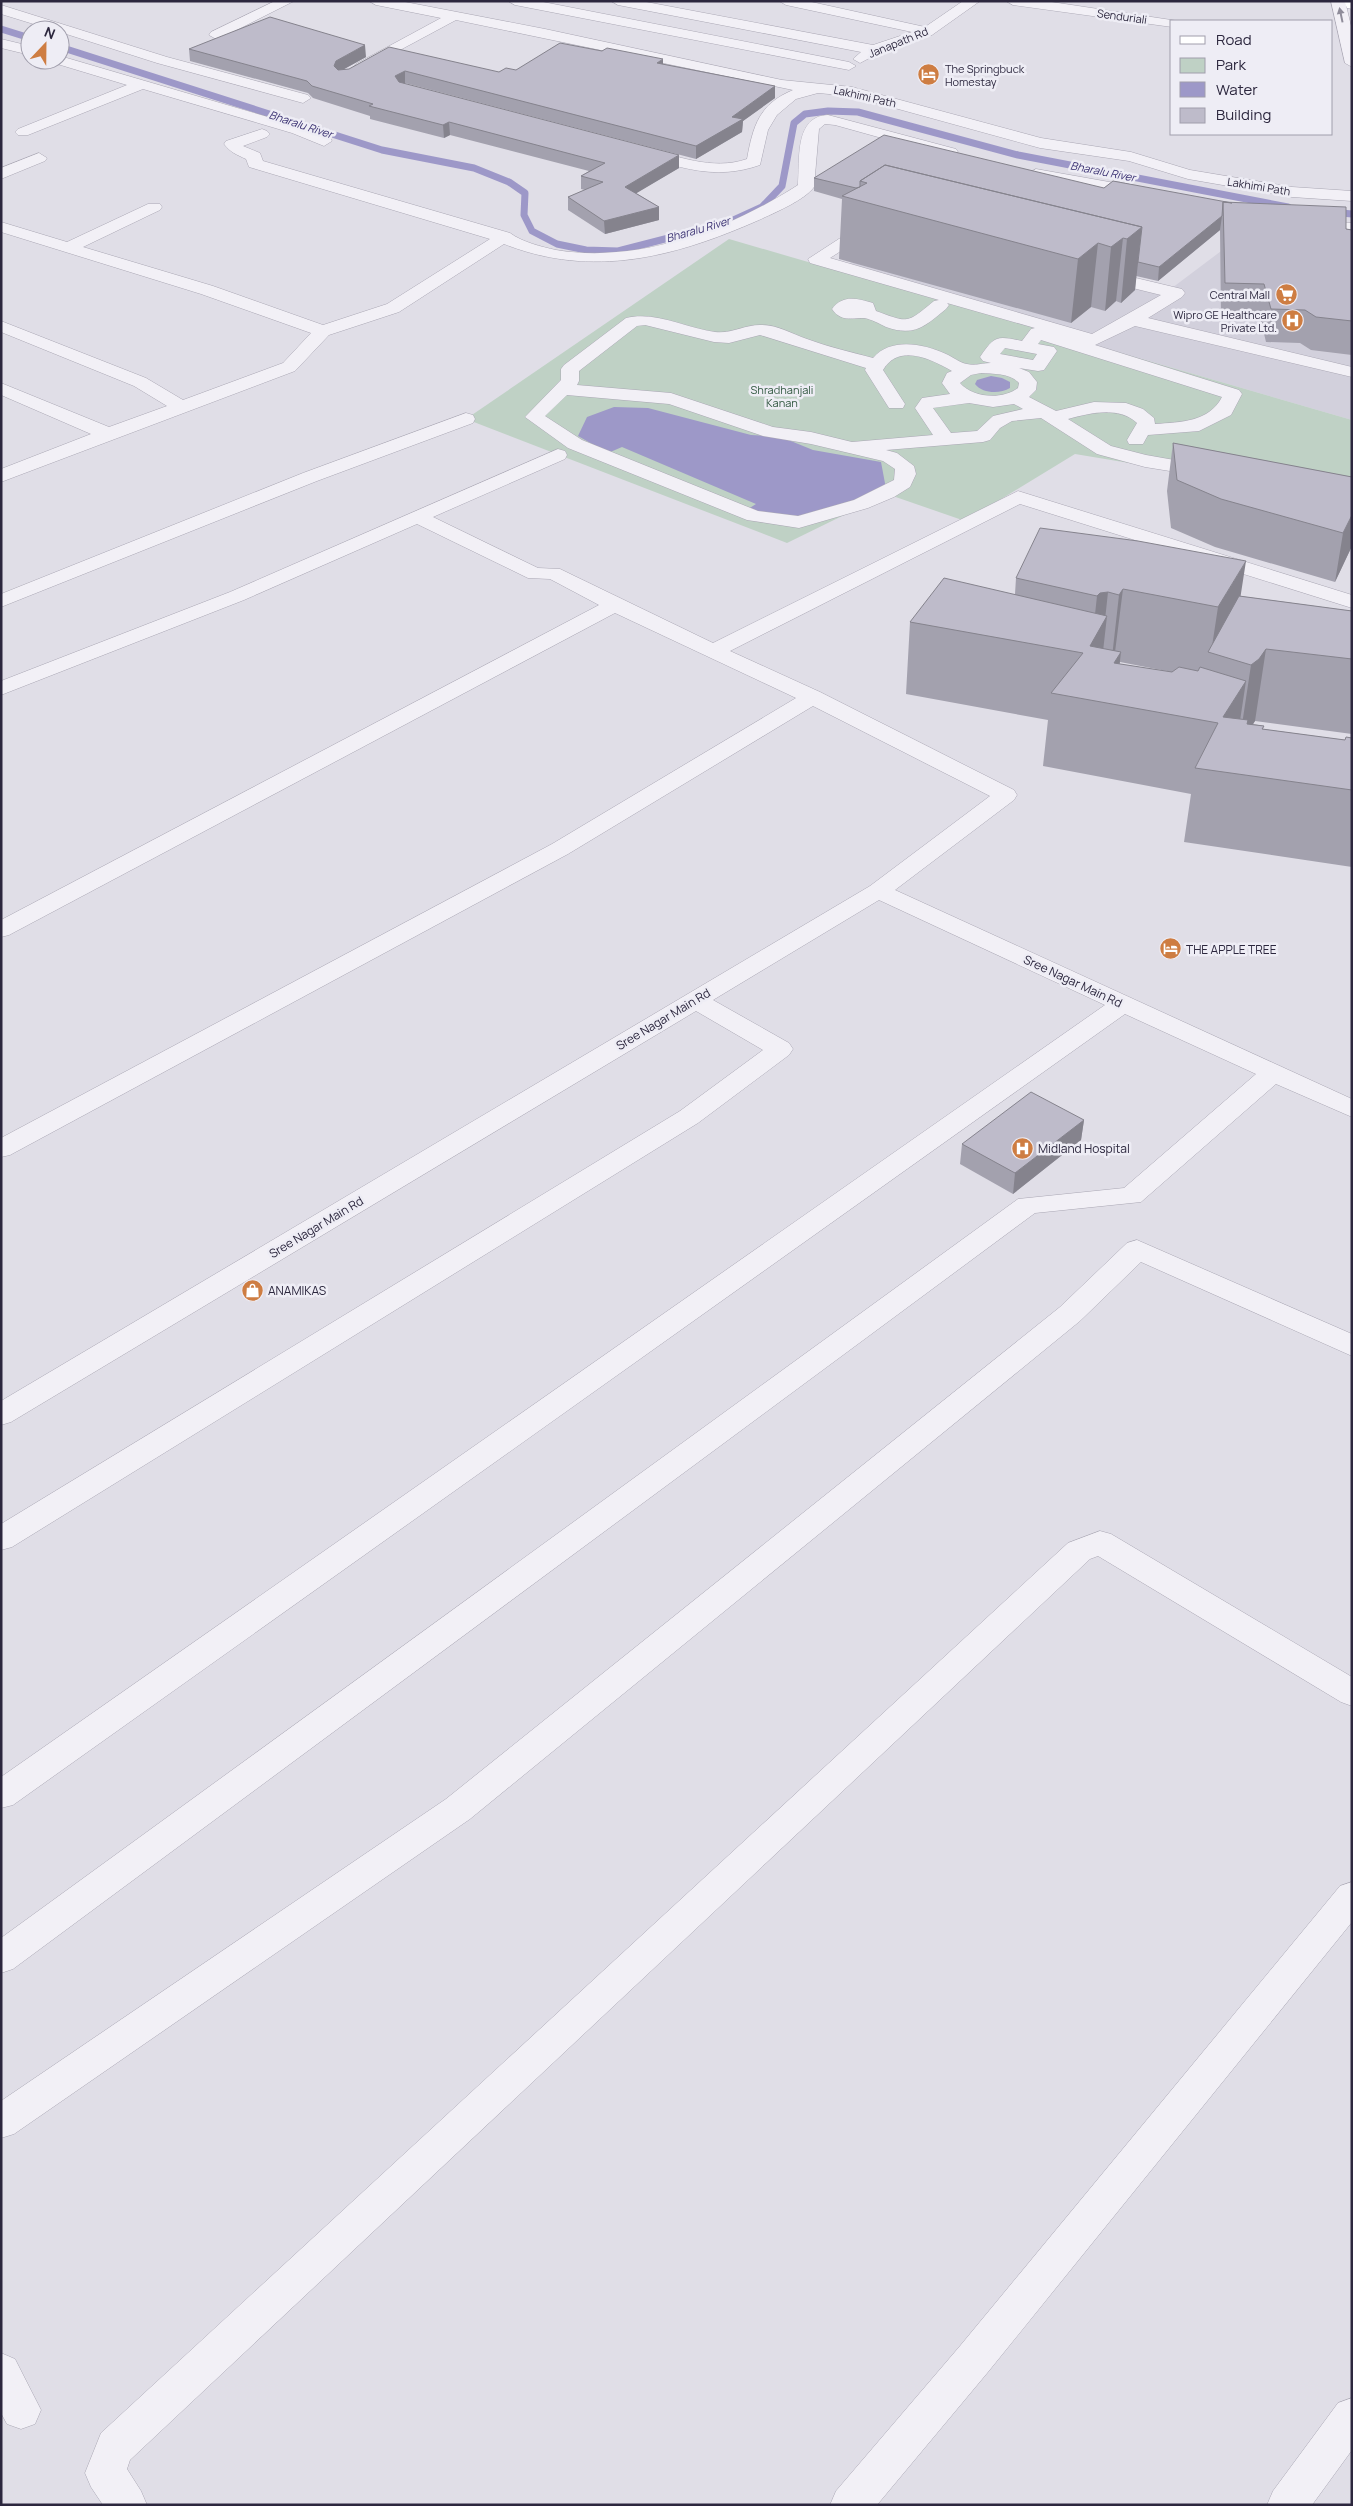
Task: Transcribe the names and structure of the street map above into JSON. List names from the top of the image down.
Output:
{
  "streets": {
    "street": [
      "Senduriali",
      "Janapath Rd",
      "Lakhimi Path",
      "Sree Nagar Main Rd"
    ]
  },
  "crossings": [
    ["Janapath Rd", "Lakhimi Path"]
  ],
  "water": ["Bharalu River"],
  "parks": ["Shradhanjali Kanan"],
  "places": {
    "hotel": ["The Springbuck Homestay", "THE APPLE TREE"],
    "supermarket": ["Central Mall"],
    "hospital": ["Wipro GE Healthcare Private Ltd.", "Midland Hospital"],
    "shop": ["ANAMIKAS"]
  },
  "legend": [
    "Road",
    "Park",
    "Water",
    "Building"
  ],
  "north": "top"
}
